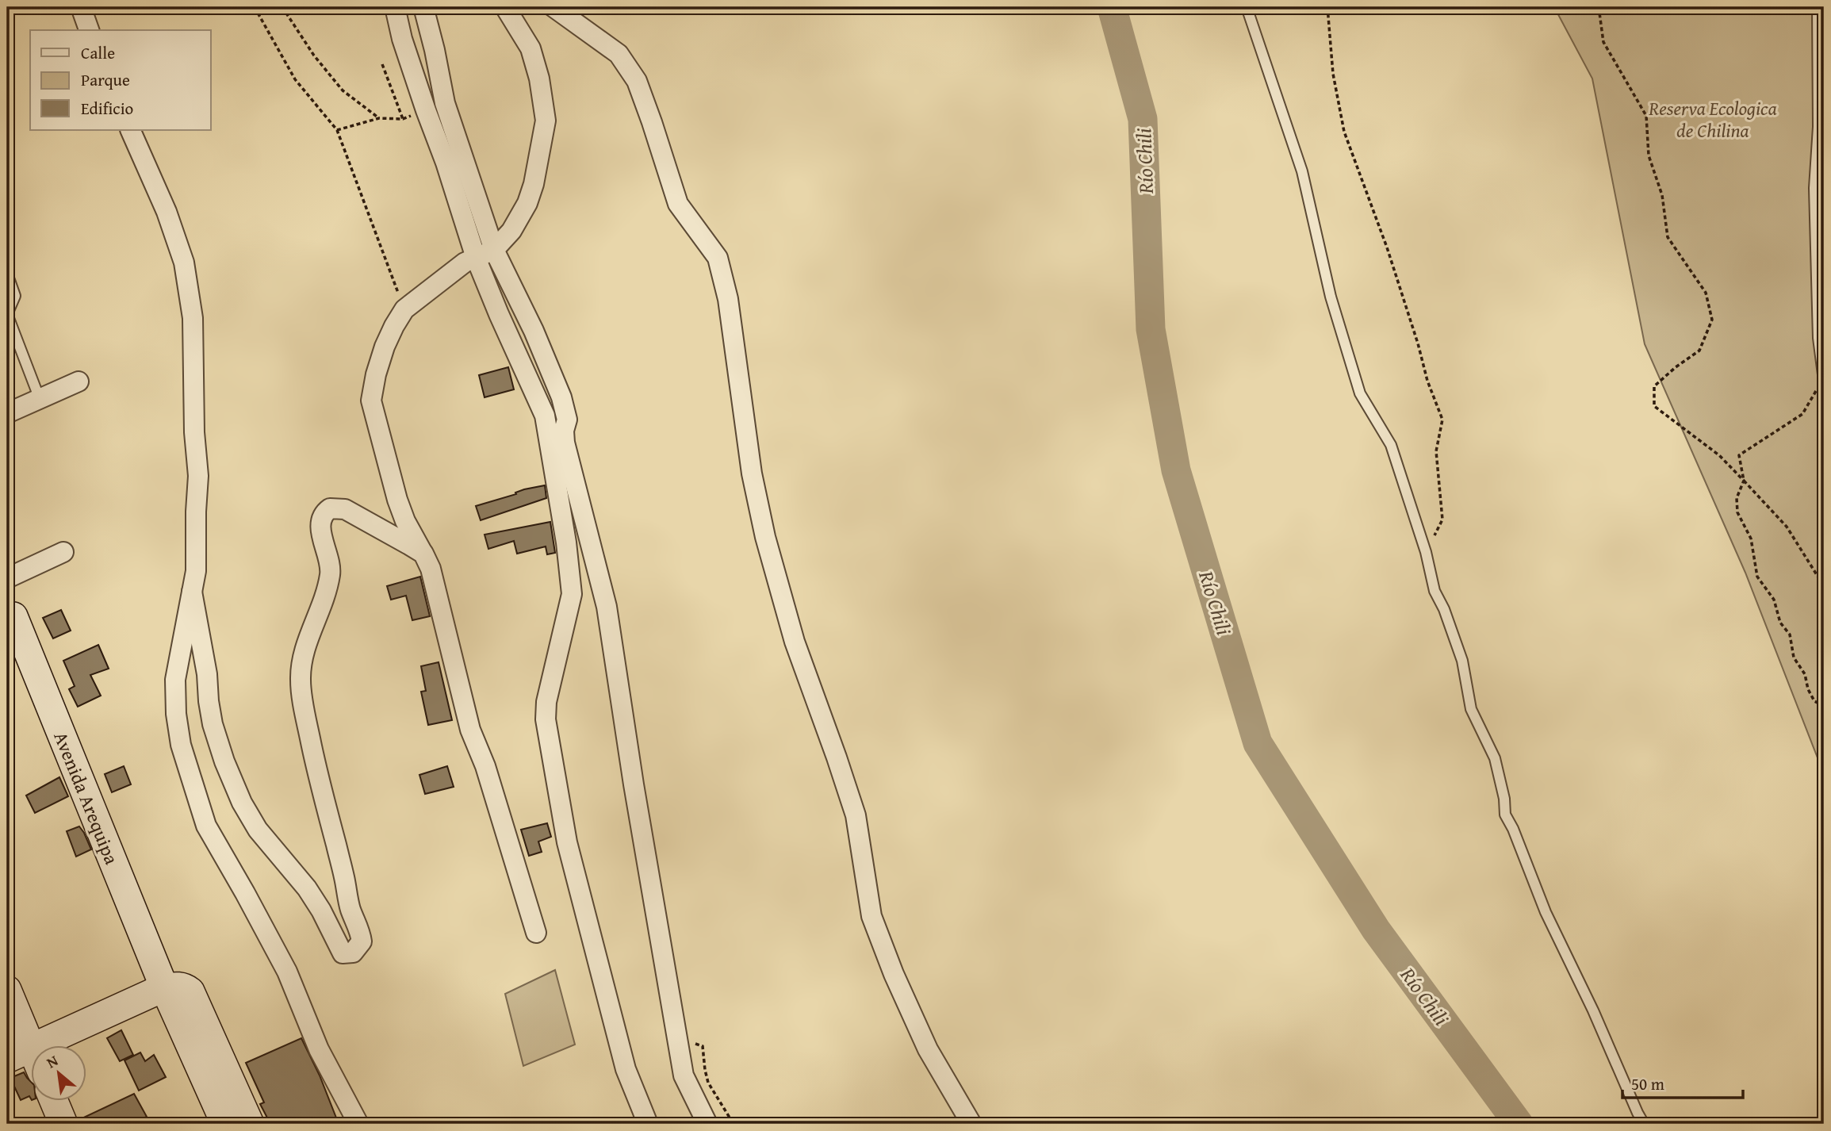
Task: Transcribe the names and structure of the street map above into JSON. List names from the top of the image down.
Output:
{
  "streets": {
    "main road": ["Avenida Arequipa"]
  },
  "water": ["Río Chili"],
  "parks": ["Reserva Ecologica de Chilina"],
  "legend": ["Calle", "Parque", "Edificio"],
  "scale_bar": "50 m",
  "north": "top left"
}
